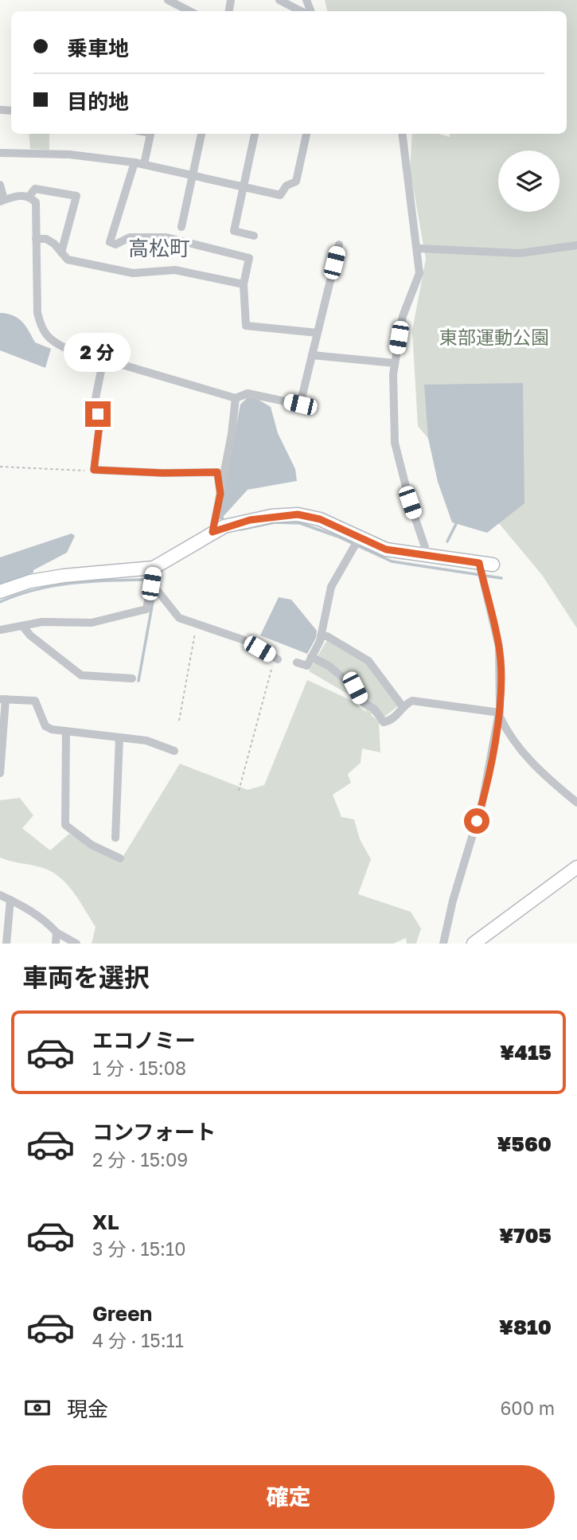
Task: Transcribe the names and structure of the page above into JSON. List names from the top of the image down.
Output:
{
  "districts": ["高松町"],
  "parks": ["東部運動公園"],
  "page": {
    "banner": ["乗車地", "目的地"],
    "bubble": "2 分",
    "heading": "車両を選択",
    "list": [
      {
        "name": "エコノミー",
        "note": "1 分 · 15:08",
        "value": "¥415"
      },
      {
        "name": "コンフォート",
        "note": "2 分 · 15:09",
        "value": "¥560"
      },
      {
        "name": "XL",
        "note": "3 分 · 15:10",
        "value": "¥705"
      },
      {
        "name": "Green",
        "note": "4 分 · 15:11",
        "value": "¥810"
      }
    ],
    "pay": ["現金", "600 m"],
    "buttons": "確定"
  }
}
